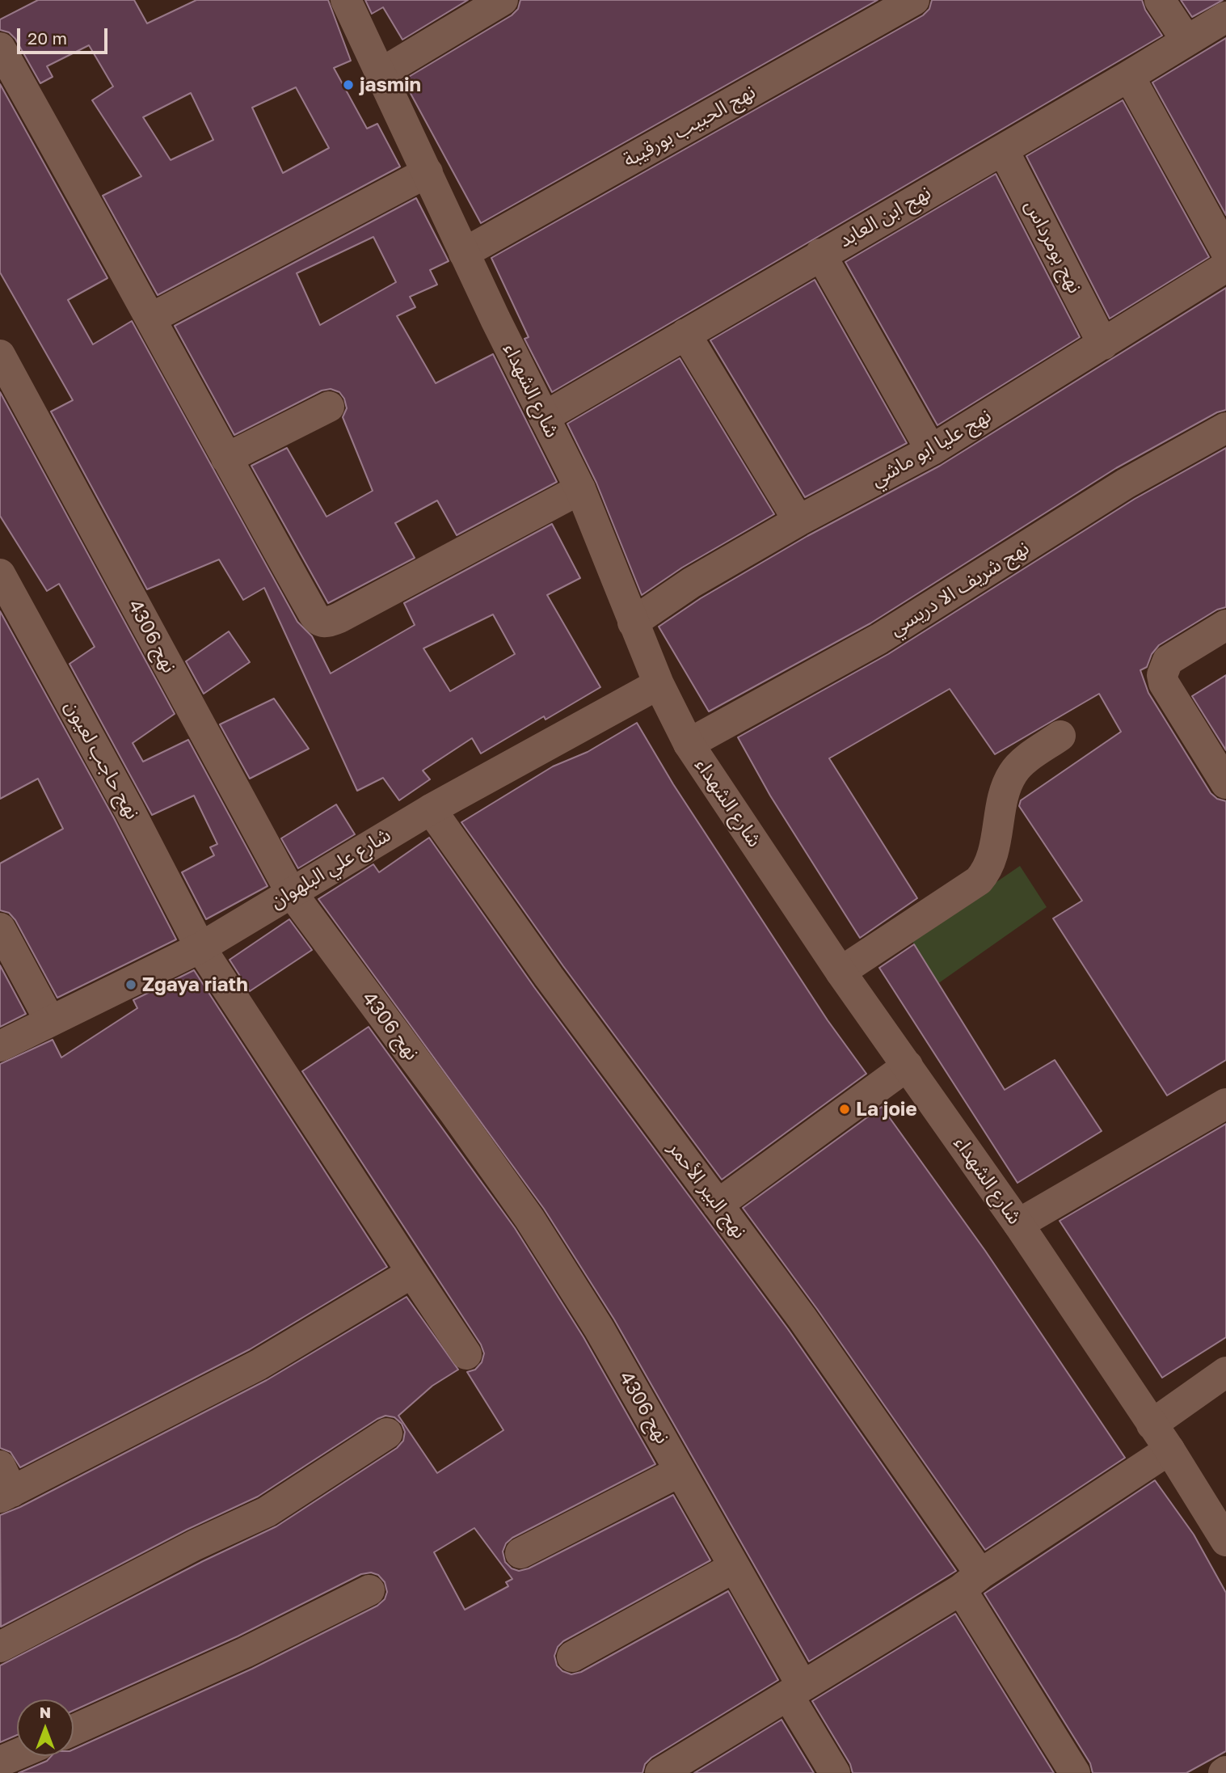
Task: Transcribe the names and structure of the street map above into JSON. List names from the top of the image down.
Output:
{
  "streets": {
    "street": [
      "نهج الحبيب بورقيبة",
      "نهج ابن العابد",
      "نهج بومرداس",
      "شارع الشهداء",
      "نهج عليا ابو ماشي",
      "نهج شريف الا دريسي",
      "نهج 4306",
      "نهج حاجب لعيون",
      "شارع علي البلهوان",
      "نهج البير الأحمر"
    ]
  },
  "crossings": [
    ["نهج الحبيب بورقيبة", "شارع الشهداء"],
    ["نهج ابن العابد", "نهج بومرداس"],
    ["نهج ابن العابد", "شارع الشهداء"],
    ["نهج بومرداس", "نهج عليا ابو ماشي"],
    ["شارع الشهداء", "نهج عليا ابو ماشي"],
    ["شارع الشهداء", "نهج شريف الا دريسي"],
    ["شارع الشهداء", "شارع علي البلهوان"],
    ["نهج 4306", "شارع علي البلهوان"],
    ["نهج حاجب لعيون", "شارع علي البلهوان"],
    ["شارع علي البلهوان", "نهج البير الأحمر"]
  ],
  "places": ["jasmin", "Zgaya riath", "La joie"],
  "scale_bar": "20 m",
  "north": "top"
}
